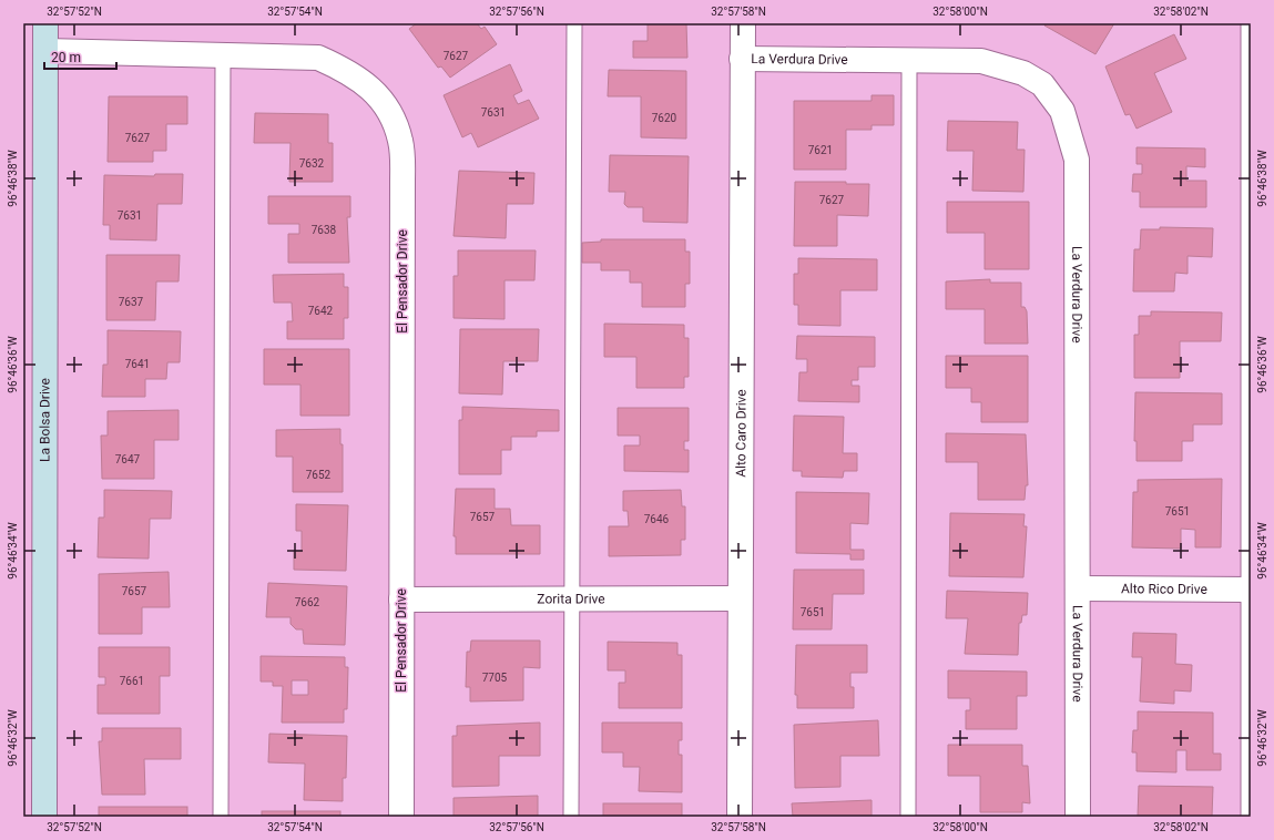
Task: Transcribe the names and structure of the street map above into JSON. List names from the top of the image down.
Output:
{
  "streets": {
    "street": [
      "La Verdura Drive",
      "El Pensador Drive",
      "La Bolsa Drive",
      "Alto Caro Drive",
      "Alto Rico Drive",
      "Zorita Drive"
    ]
  },
  "crossings": [
    ["La Verdura Drive", "Alto Caro Drive"],
    ["La Verdura Drive", "Alto Rico Drive"],
    ["El Pensador Drive", "La Bolsa Drive"],
    ["El Pensador Drive", "Zorita Drive"],
    ["Alto Caro Drive", "Zorita Drive"]
  ],
  "house_numbers": [
    "7627",
    "7631",
    "7620",
    "7627",
    "7621",
    "7632",
    "7627",
    "7631",
    "7638",
    "7637",
    "7642",
    "7641",
    "7647",
    "7652",
    "7651",
    "7657",
    "7646",
    "7657",
    "7662",
    "7651",
    "7705",
    "7661"
  ],
  "scale_bar": "20 m",
  "coordinates": [
    "32°57'52\"N",
    "32°57'54\"N",
    "32°57'56\"N",
    "32°57'58\"N",
    "32°58'00\"N",
    "32°58'02\"N",
    "96°46'38\"W",
    "96°46'36\"W",
    "96°46'34\"W",
    "96°46'32\"W"
  ]
}
